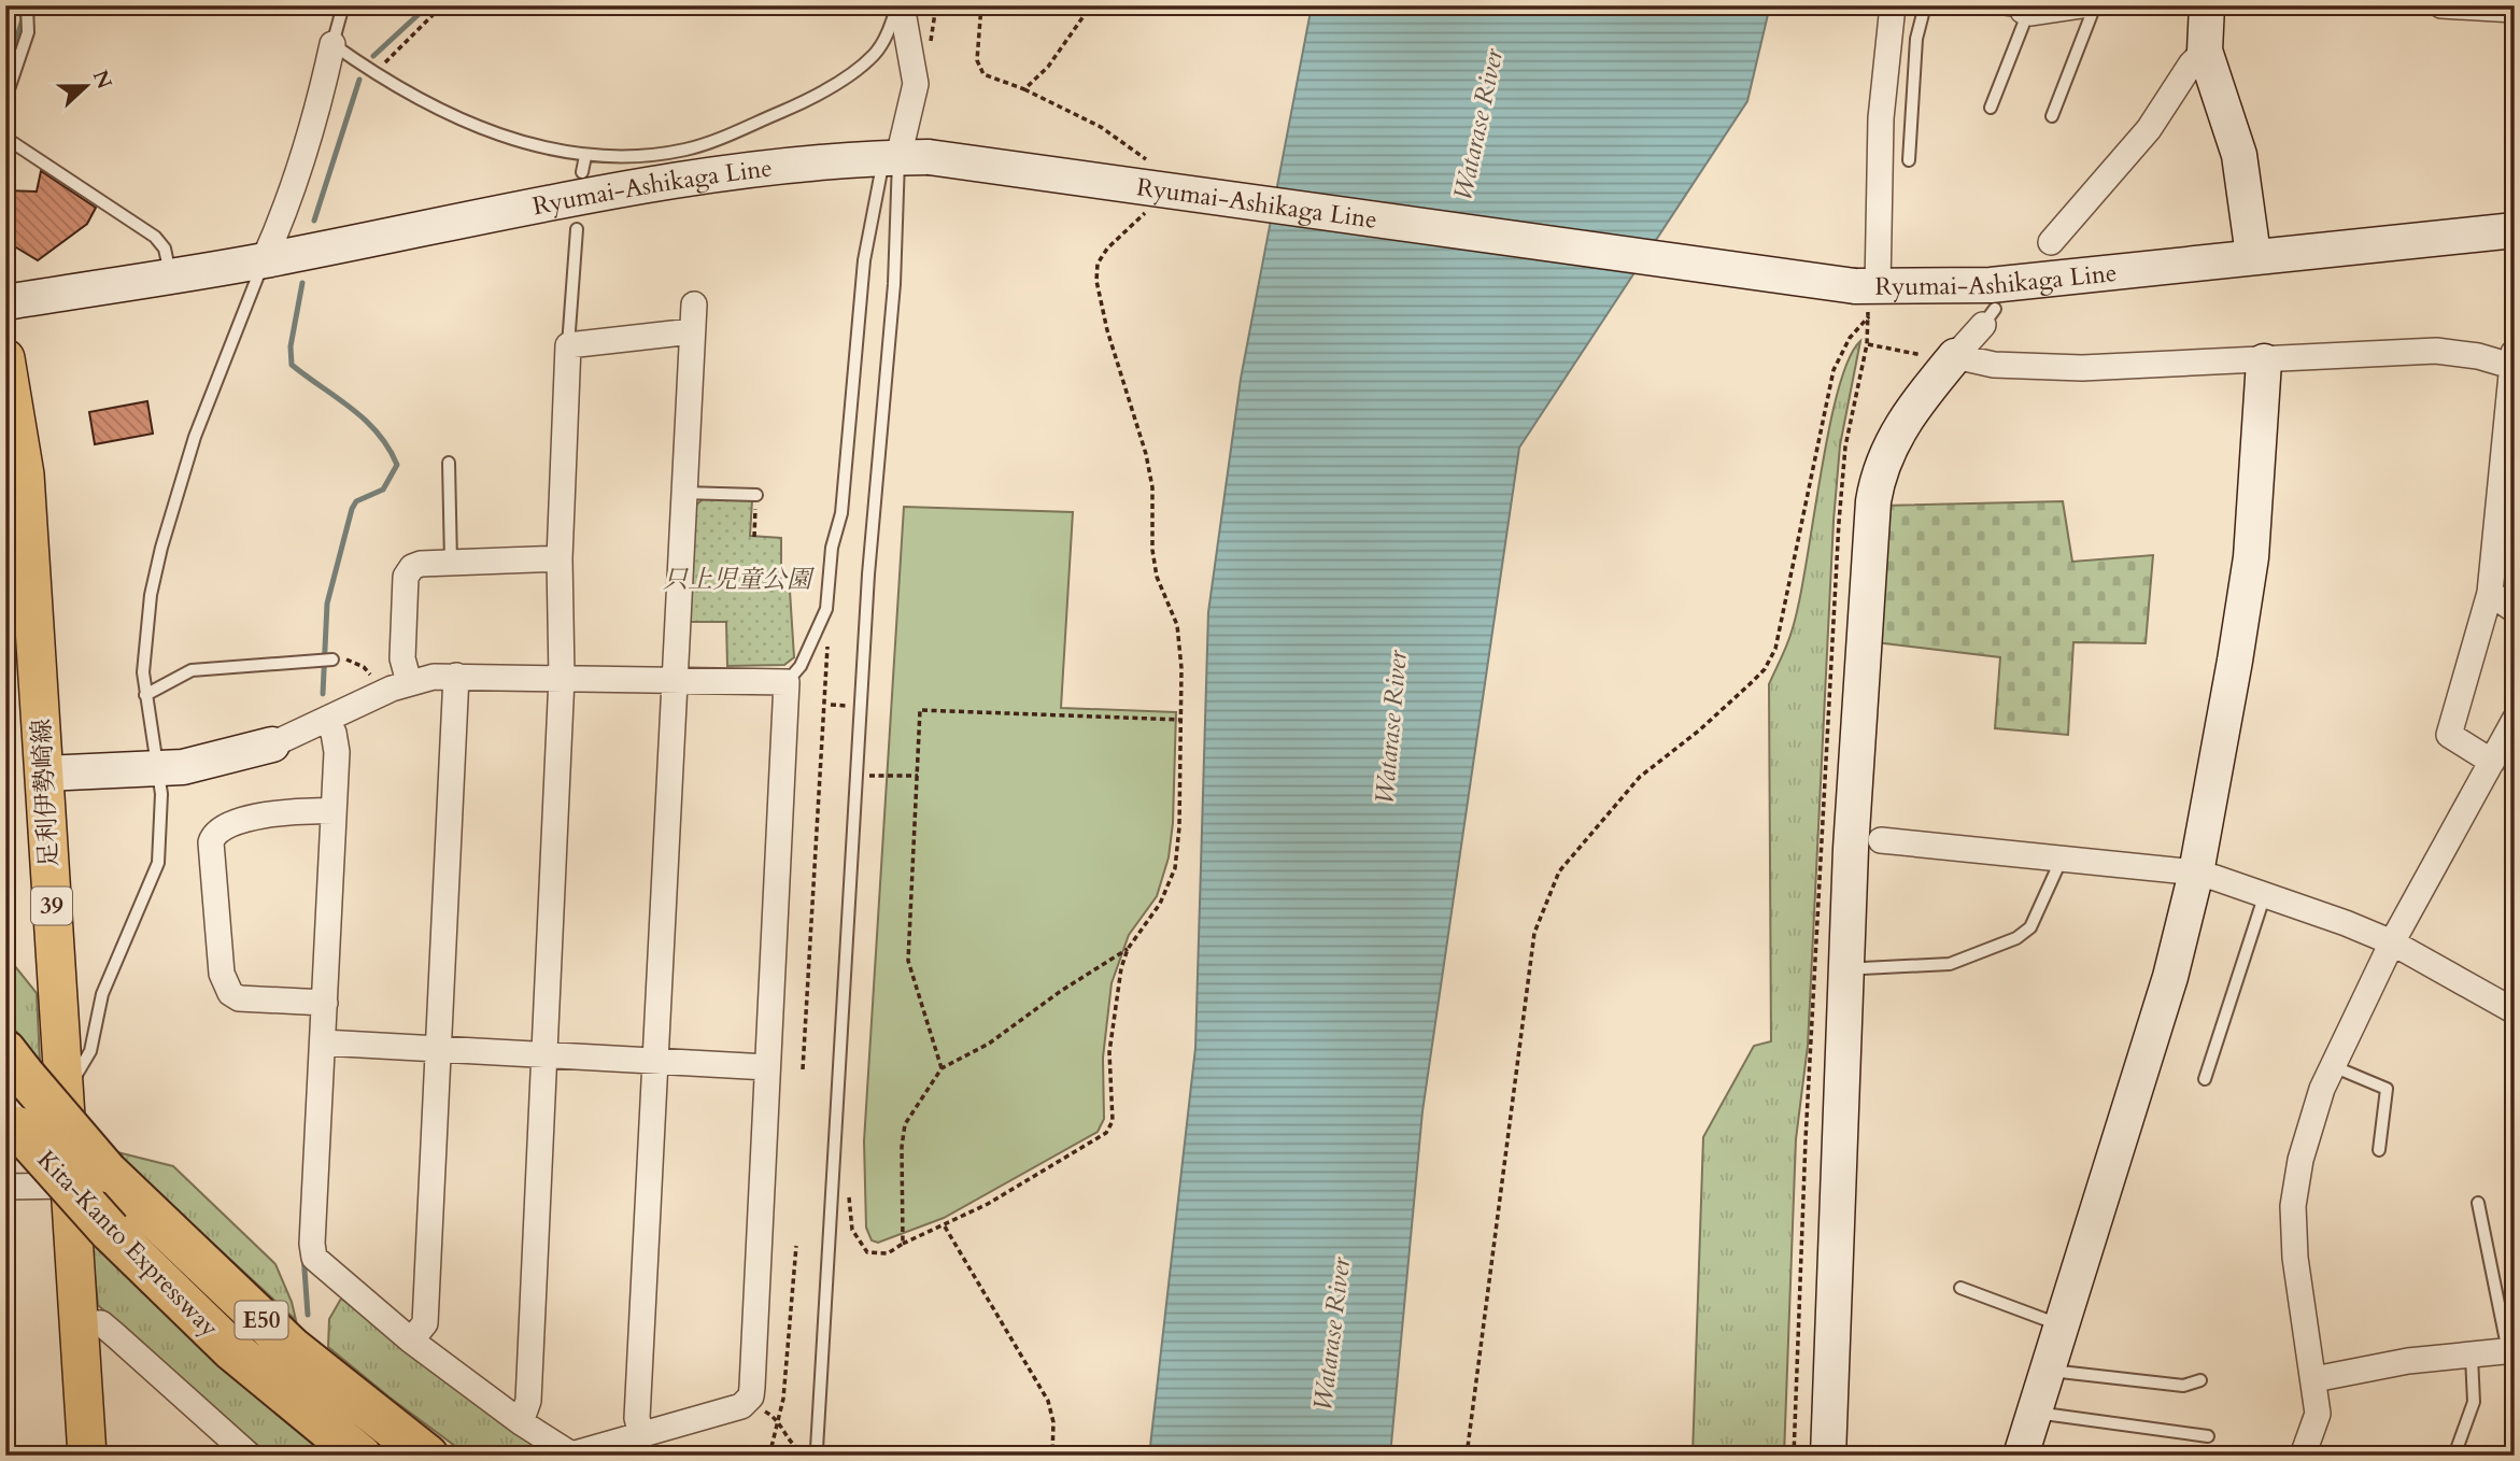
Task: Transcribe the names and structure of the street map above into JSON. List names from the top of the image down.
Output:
{
  "streets": {
    "highway": ["Kita-Kanto Expressway", "E50"],
    "main road": ["足利伊勢崎線", "39"],
    "street": ["Ryumai-Ashikaga Line"]
  },
  "crossings": [
    ["足利伊勢崎線", "Kita-Kanto Expressway"]
  ],
  "water": ["Watarase River"],
  "parks": ["只上児童公園"],
  "north": "right"
}
